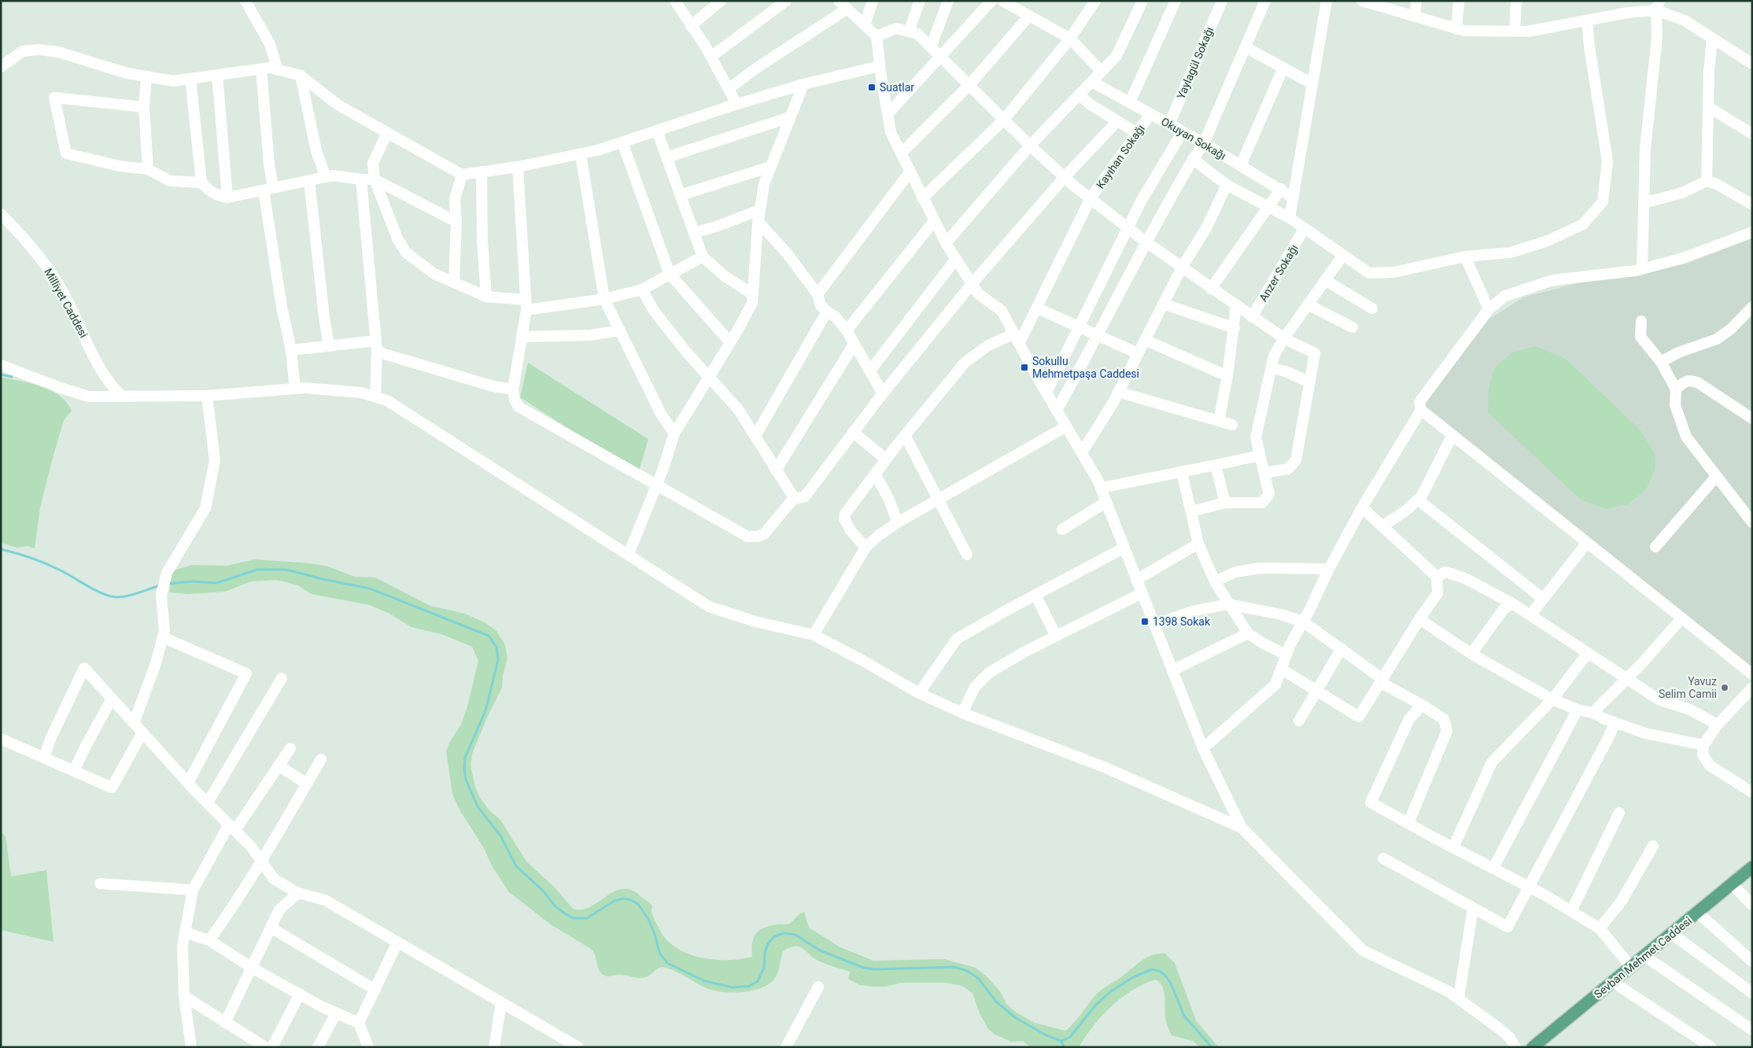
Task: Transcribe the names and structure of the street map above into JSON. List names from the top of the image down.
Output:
{
  "streets": {
    "main road": ["Sevban Mehmet Caddesi"],
    "street": [
      "Yaylagül Sokağı",
      "Okuyan Sokağı",
      "Kayıhan Sokağı",
      "Anzer Sokağı",
      "Milliyet Caddesi"
    ]
  },
  "crossings": [
    ["Yaylagül Sokağı", "Okuyan Sokağı"],
    ["Okuyan Sokağı", "Kayıhan Sokağı"]
  ],
  "places": {
    "transit": ["Suatlar", "Sokullu Mehmetpaşa Caddesi", "1398 Sokak"],
    "other": ["Yavuz Selim Camii"]
  }
}
